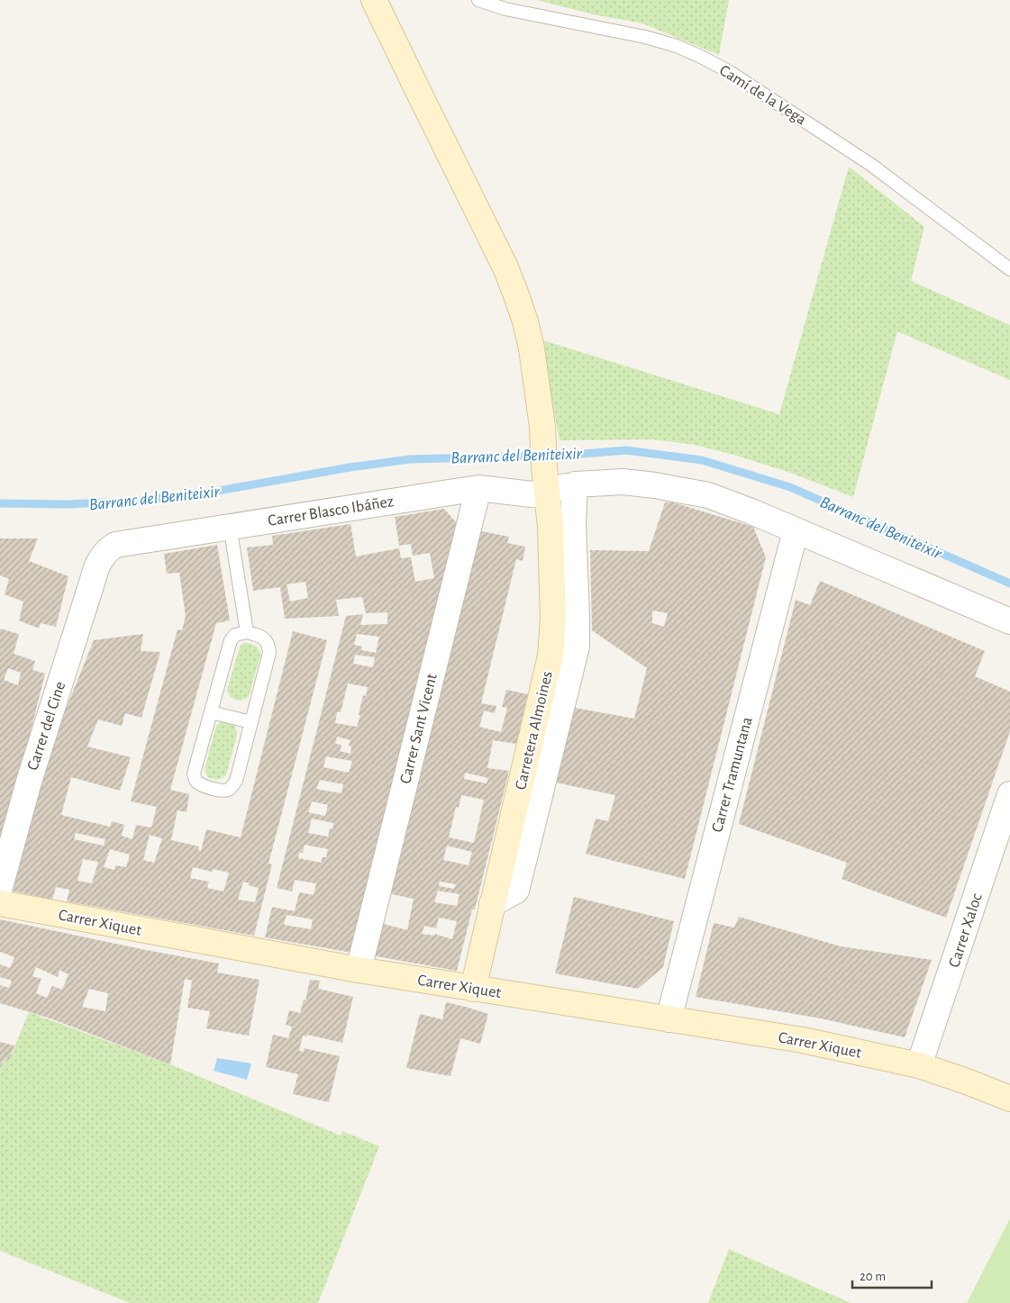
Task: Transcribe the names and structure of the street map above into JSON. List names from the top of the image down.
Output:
{
  "streets": {
    "street": [
      "Carrer Blasco Ibáñez",
      "Carrer del Cine",
      "Carrer Sant Vicent",
      "Carretera Almoines",
      "Carrer Tramuntana",
      "Carrer Xiquet",
      "Carrer Xaloc"
    ],
    "lane": ["Camí de la Vega"]
  },
  "crossings": [
    ["Carrer Blasco Ibáñez", "Carrer del Cine"],
    ["Carrer Blasco Ibáñez", "Carrer Sant Vicent"],
    ["Carrer Blasco Ibáñez", "Carretera Almoines"],
    ["Carrer Blasco Ibáñez", "Carrer Tramuntana"],
    ["Carrer Sant Vicent", "Carrer Xiquet"],
    ["Carretera Almoines", "Carrer Xiquet"],
    ["Carrer Tramuntana", "Carrer Xiquet"],
    ["Carrer Xiquet", "Carrer Xaloc"]
  ],
  "water": ["Barranc del Beniteixir"],
  "scale_bar": "20 m"
}
